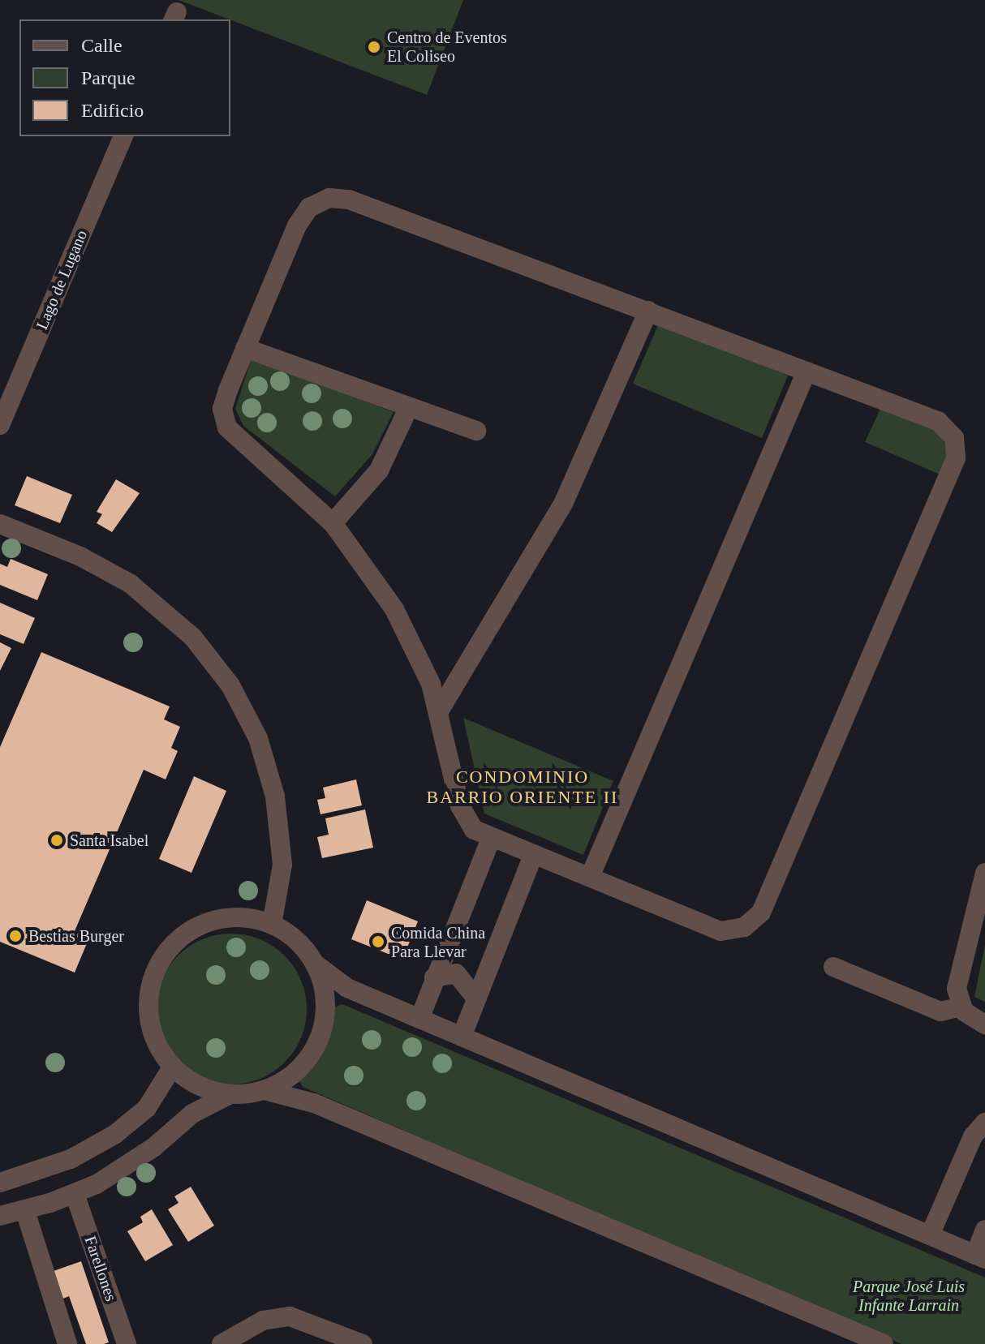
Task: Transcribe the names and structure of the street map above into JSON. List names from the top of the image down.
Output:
{
  "streets": {
    "street": ["Lago de Lugano", "Farellones"]
  },
  "districts": ["CONDOMINIO BARRIO ORIENTE II"],
  "parks": ["Parque José Luis Infante Larrain"],
  "places": [
    "Centro de Eventos El Coliseo",
    "Santa Isabel",
    "Bestias Burger",
    "Comida China Para Llevar"
  ],
  "legend": ["Calle", "Parque", "Edificio"]
}
